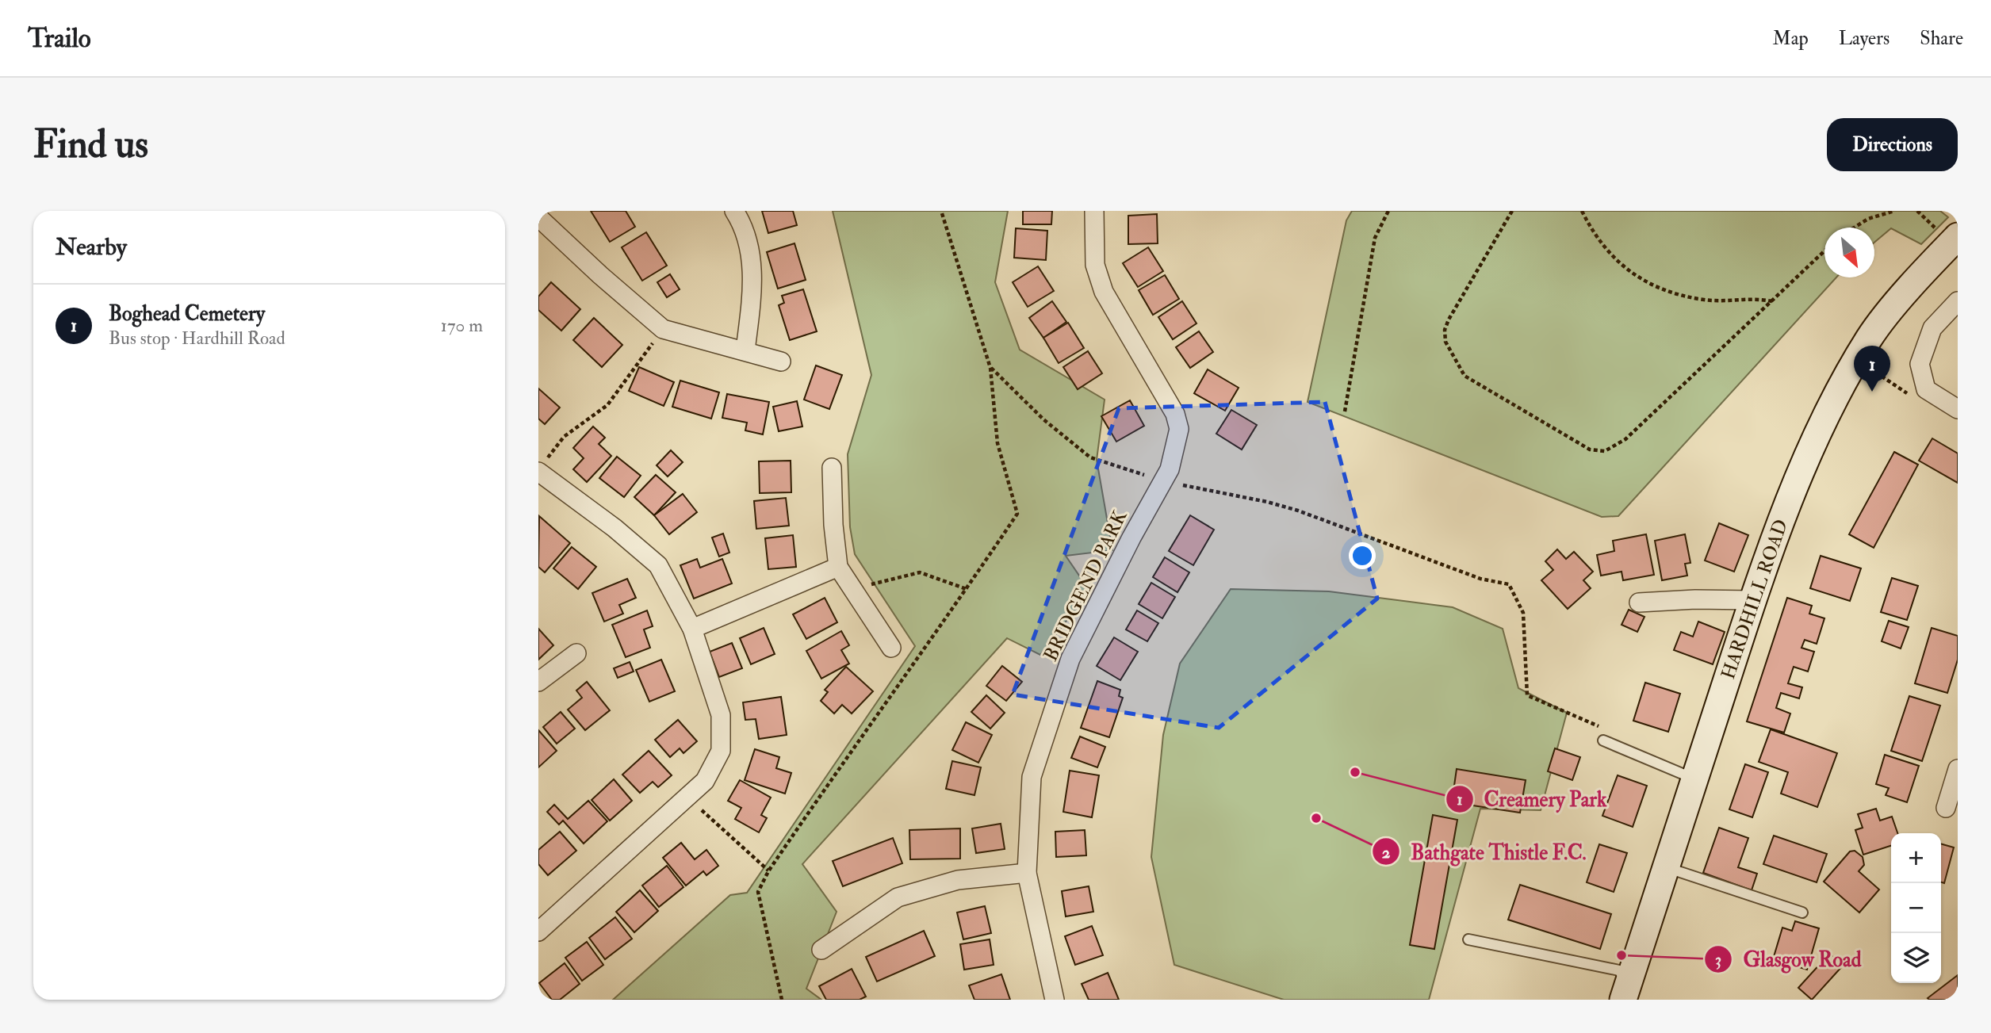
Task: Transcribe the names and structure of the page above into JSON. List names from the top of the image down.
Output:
{
  "streets": {
    "main road": ["HARDHILL ROAD"],
    "street": ["BRIDGEND PARK"]
  },
  "places": ["Creamery Park", "Bathgate Thistle F.C.", "Glasgow Road"],
  "north": "bottom right",
  "page": {
    "header": "Trailo",
    "nav": ["Map", "Layers", "Share"],
    "buttons": "Directions",
    "title": "Find us",
    "heading": "Nearby",
    "list": [
      {
        "mark": "1",
        "name": "Boghead Cemetery",
        "note": "Bus stop · Hardhill Road",
        "value": "170 m"
      }
    ],
    "pins": "1",
    "map_buttons": ["+", "−"]
  }
}
